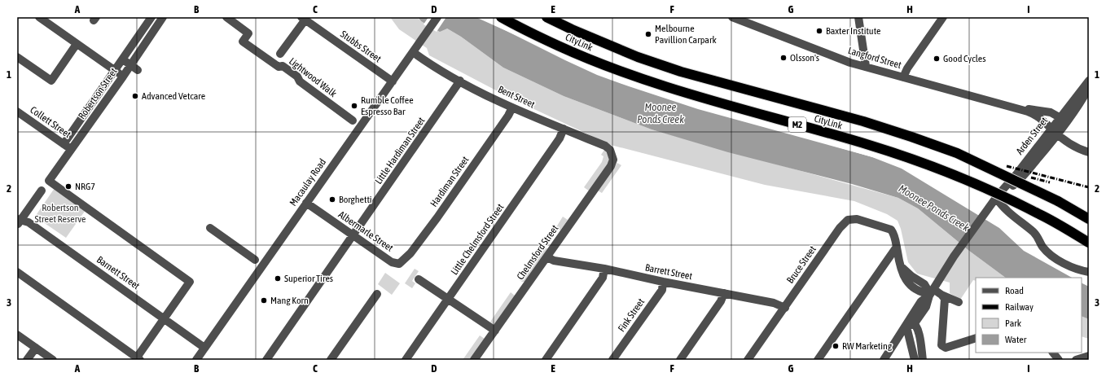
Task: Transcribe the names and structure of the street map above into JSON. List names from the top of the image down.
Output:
{
  "streets": {
    "highway": ["CityLink", "M2"],
    "street": [
      "Stubbs Street",
      "Langford Street",
      "Lightwood Walk",
      "Robertson Street",
      "Bent Street",
      "Collett Street",
      "Arden Street",
      "Little Hardiman Street",
      "Hardiman Street",
      "Macaulay Road",
      "Albermarle Street",
      "Little Chelmsford Street",
      "Chelmsford Street",
      "Bruce Street",
      "Barrett Street",
      "Barnett Street",
      "Fink Street"
    ]
  },
  "crossings": [
    ["Stubbs Street", "Macaulay Road"],
    ["Langford Street", "Arden Street"],
    ["Robertson Street", "Collett Street"],
    ["Robertson Street", "Barnett Street"],
    ["Bent Street", "Little Hardiman Street"],
    ["Bent Street", "Hardiman Street"],
    ["Bent Street", "Macaulay Road"],
    ["Bent Street", "Little Chelmsford Street"],
    ["Bent Street", "Chelmsford Street"],
    ["Little Hardiman Street", "Albermarle Street"],
    ["Hardiman Street", "Albermarle Street"],
    ["Macaulay Road", "Albermarle Street"],
    ["Macaulay Road", "Barnett Street"],
    ["Chelmsford Street", "Barrett Street"],
    ["Bruce Street", "Barrett Street"],
    ["Barrett Street", "Fink Street"]
  ],
  "water": ["Moonee Ponds Creek"],
  "parks": ["Robertson Street Reserve"],
  "places": [
    "Baxter Institute",
    "Melbourne Pavillion Carpark",
    "Olsson's",
    "Good Cycles",
    "Advanced Vetcare",
    "Rumble Coffee Espresso Bar",
    "NRG7",
    "Borghetti",
    "Superior Tires",
    "Mang Korn",
    "RW Marketing"
  ],
  "legend": [
    "Road",
    "Railway",
    "Park",
    "Water"
  ],
  "grid": {
    "columns": [
      "A",
      "B",
      "C",
      "D",
      "E",
      "F",
      "G",
      "H",
      "I"
    ],
    "rows": ["1", "2", "3"]
  }
}
